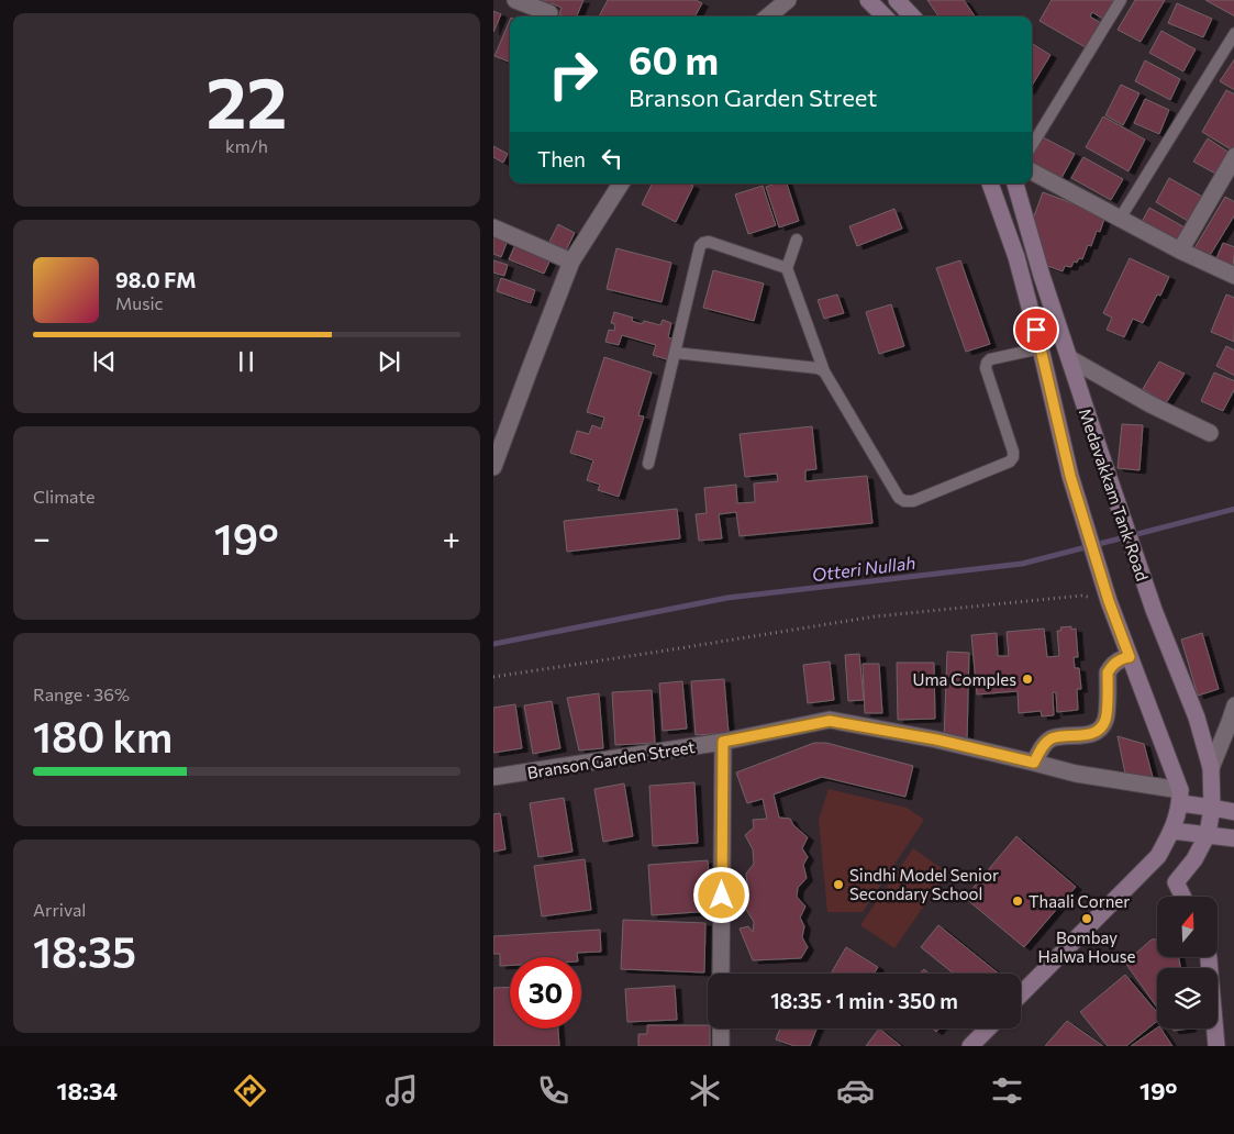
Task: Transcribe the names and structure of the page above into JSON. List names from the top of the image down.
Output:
{
  "streets": {
    "main road": ["Medavakkam Tank Road"],
    "street": ["Branson Garden Street"]
  },
  "crossings": [
    ["Medavakkam Tank Road", "Branson Garden Street"]
  ],
  "water": ["Otteri Nullah"],
  "places": [
    "Uma Comples",
    "Sindhi Model Senior Secondary School",
    "Thaali Corner",
    "Bombay Halwa House"
  ],
  "north": "top",
  "page": {
    "tile": [
      ["22", "km/h"],
      "Climate",
      ["Range · 36%", "180 km"],
      ["Arrival", "18:35"]
    ],
    "turn": ["60 m", "Branson Garden Street"],
    "then": "Then",
    "song": ["98.0 FM", "Music"],
    "heat": ["−", "19°", "+"],
    "limit": "30",
    "trip": "18:35 · 1 min · 350 m",
    "tabs": ["18:34", "19°"]
  }
}
